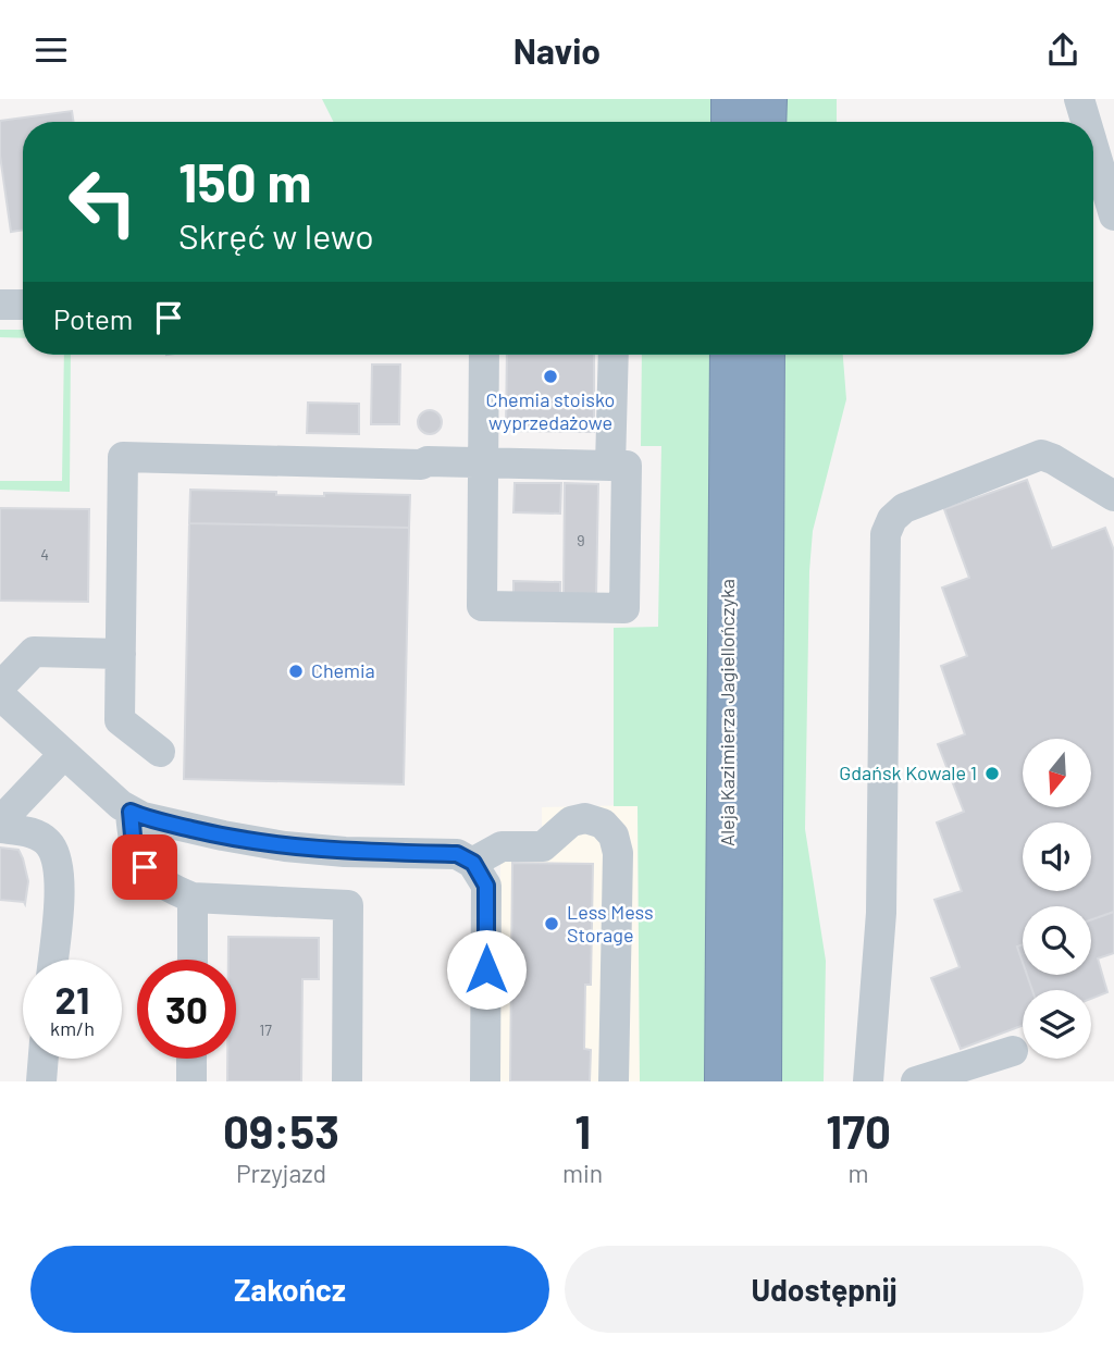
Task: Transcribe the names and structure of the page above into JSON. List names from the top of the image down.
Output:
{
  "streets": {
    "highway": ["Aleja Kazimierza Jagiellończyka"]
  },
  "places": [
    "Chemia stoisko wyprzedażowe",
    "Chemia",
    "Gdańsk Kowale 1",
    "Less Mess Storage"
  ],
  "house_numbers": ["9", "4", "17"],
  "north": "bottom",
  "page": {
    "header": "Navio",
    "turn": ["150 m", "Skręć w lewo"],
    "then": "Potem",
    "speed": "21 km/h",
    "limit": "30",
    "eta": [
      "09:53",
      "Przyjazd",
      "1",
      "min",
      "170",
      "m"
    ],
    "buttons": ["Zakończ", "Udostępnij"]
  }
}
